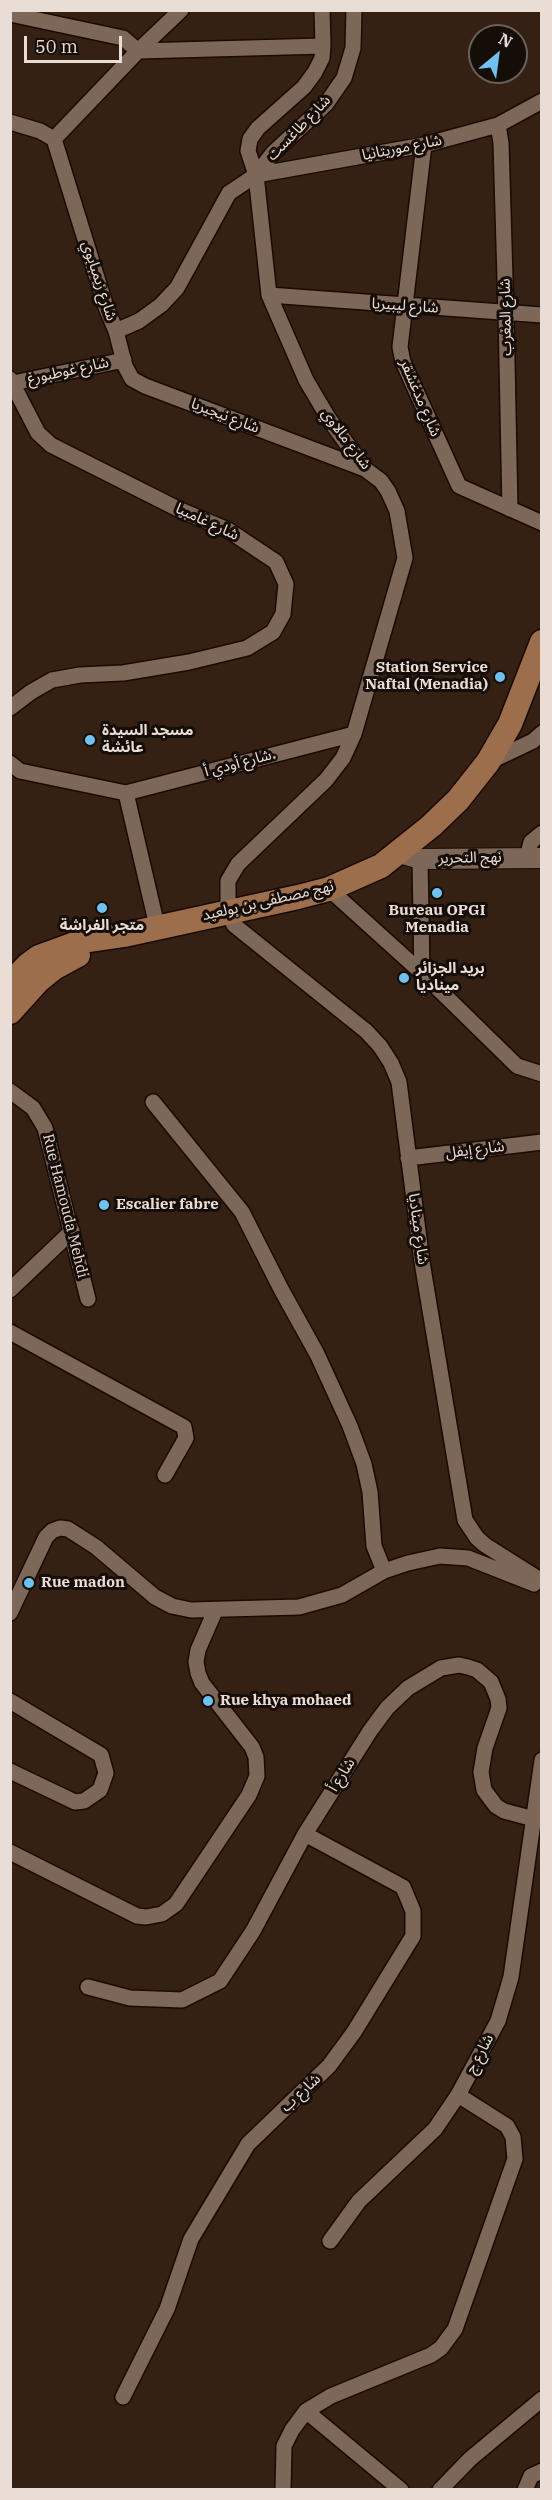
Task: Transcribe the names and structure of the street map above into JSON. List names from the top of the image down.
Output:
{
  "streets": {
    "main road": ["نهج مصطفى بن بولعيد"],
    "street": [
      "شارع طاغست",
      "شارع موريتانيا",
      "شارع زيمبابوي",
      "شارع ليبيريا",
      "شارع المغرب",
      "شارع غوطبورغ",
      "شارع مدغشقر",
      "شارع نيجيريا",
      "شارع مالاوي",
      "شارع غامبيا",
      "شارع أودي أ.",
      "نهج التحرير",
      "شارع إيفل",
      "Rue Hamouda Mehdi",
      "شارع ميناديا",
      "شارع أ",
      "شارع ج",
      "شارع ب"
    ]
  },
  "crossings": [
    ["شارع طاغست", "شارع موريتانيا"],
    ["شارع طاغست", "شارع زيمبابوي"],
    ["شارع طاغست", "شارع مالاوي"],
    ["شارع موريتانيا", "شارع زيمبابوي"],
    ["شارع موريتانيا", "شارع المغرب"],
    ["شارع موريتانيا", "شارع مدغشقر"],
    ["شارع موريتانيا", "شارع مالاوي"],
    ["شارع زيمبابوي", "شارع نيجيريا"],
    ["شارع زيمبابوي", "شارع مالاوي"],
    ["شارع ليبيريا", "شارع المغرب"],
    ["شارع ليبيريا", "شارع مدغشقر"],
    ["شارع ليبيريا", "شارع مالاوي"],
    ["شارع المغرب", "شارع مدغشقر"],
    ["شارع غوطبورغ", "شارع نيجيريا"],
    ["شارع غوطبورغ", "شارع غامبيا"],
    ["شارع نيجيريا", "شارع مالاوي"],
    ["شارع مالاوي", "شارع أودي أ."],
    ["شارع مالاوي", "نهج مصطفى بن بولعيد"],
    ["شارع مالاوي", "شارع ميناديا"],
    ["نهج التحرير", "نهج مصطفى بن بولعيد"],
    ["نهج مصطفى بن بولعيد", "شارع ميناديا"],
    ["شارع إيفل", "شارع ميناديا"],
    ["شارع أ", "شارع ج"],
    ["شارع أ", "شارع ب"]
  ],
  "places": [
    "Station Service Naftal (Menadia)",
    "مسجد السيدة عائشة",
    "Bureau OPGI Menadia",
    "متجر الفراشة",
    "بريد الجزائر ميناديا",
    "Escalier fabre",
    "Rue madon",
    "Rue khya mohaed"
  ],
  "scale_bar": "50 m",
  "north": "top right"
}
